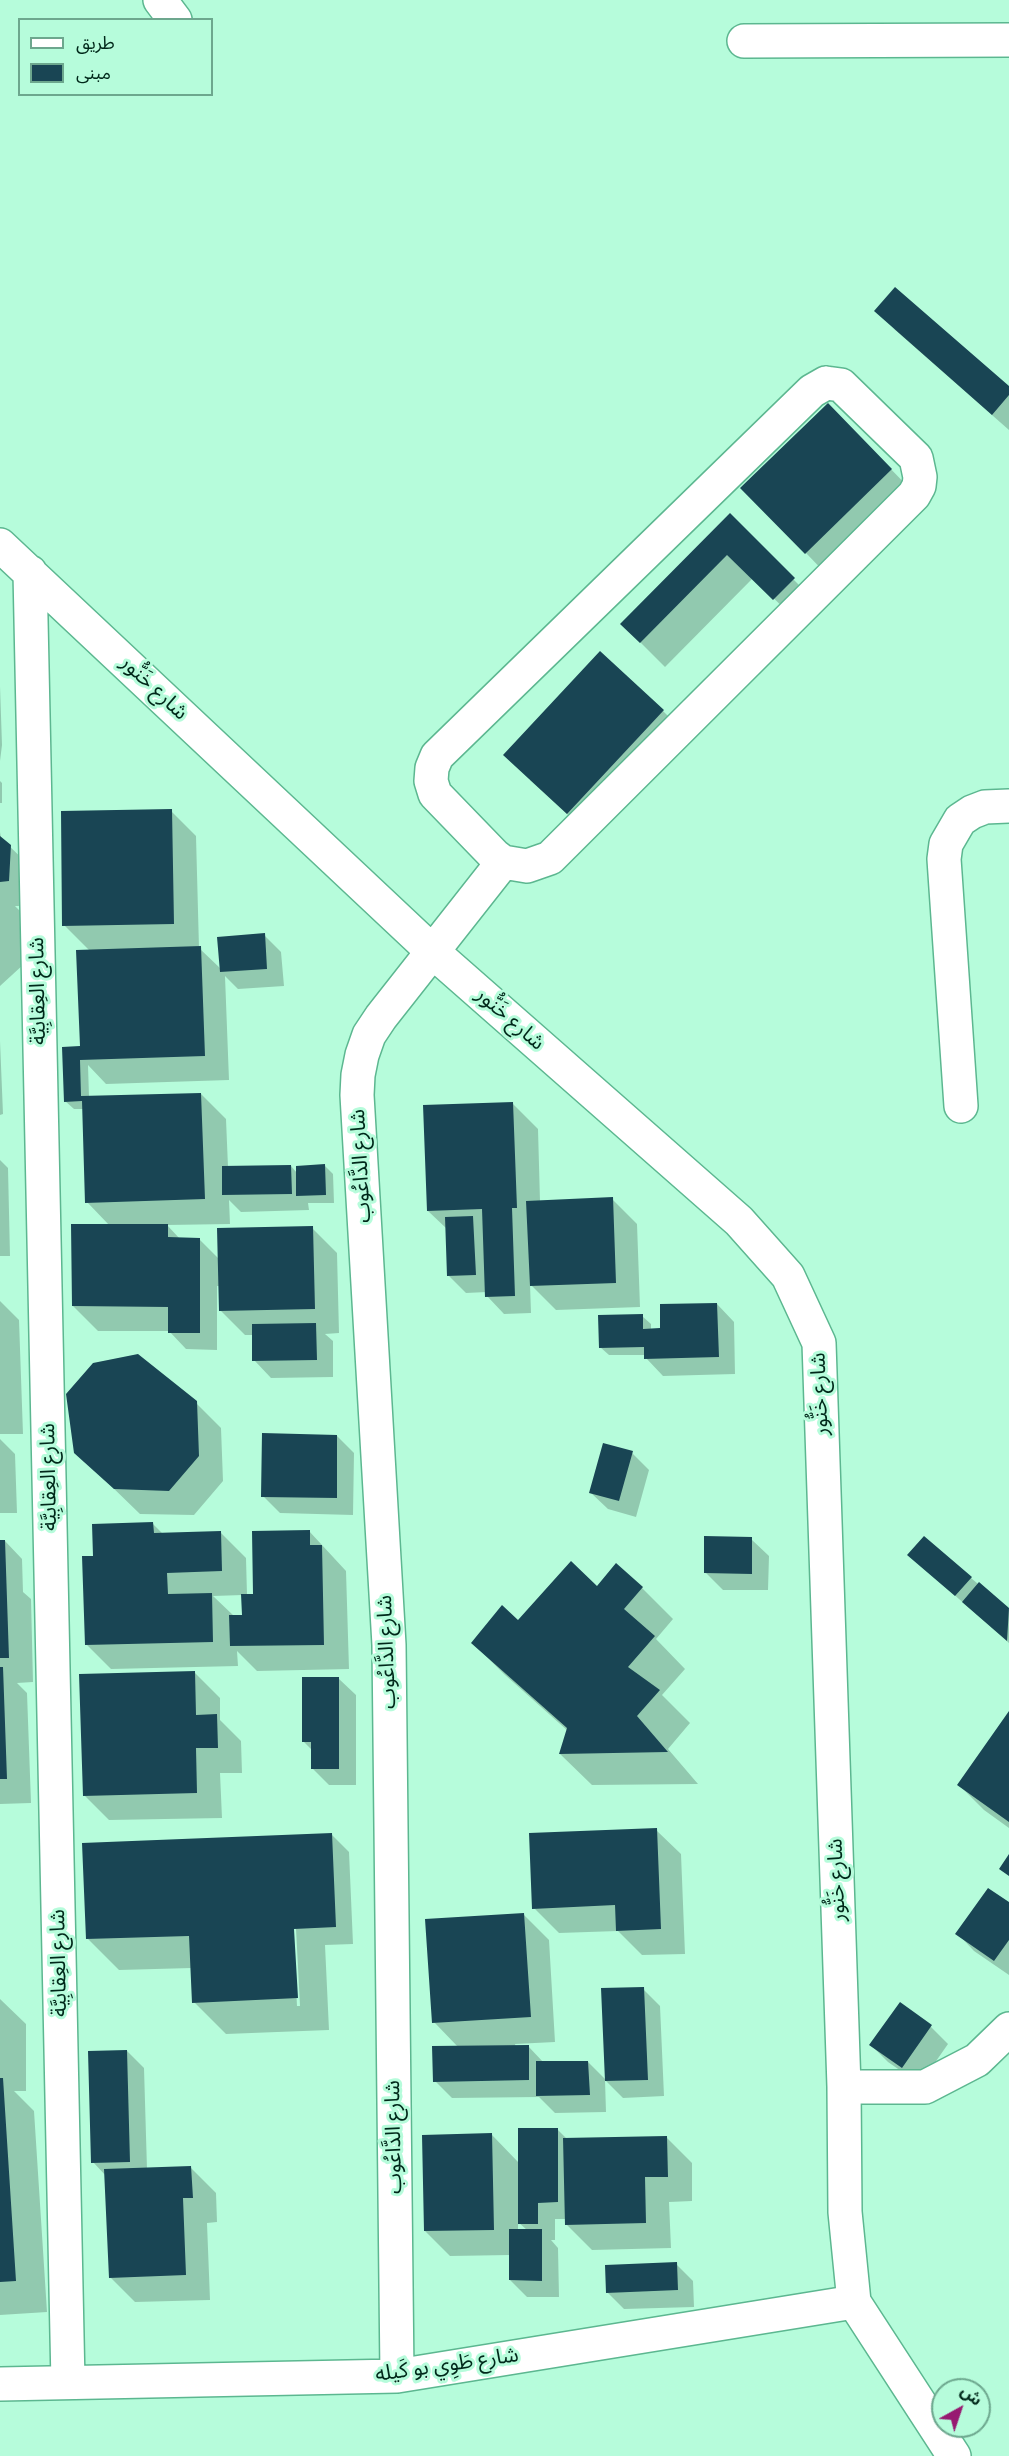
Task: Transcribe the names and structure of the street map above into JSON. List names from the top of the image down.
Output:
{
  "streets": {
    "street": [
      "شارع خَنُّور",
      "شارع العِقابِيَّة",
      "شارع الدَّاعُوب",
      "شارع طَوِي بو كَيله"
    ]
  },
  "crossings": [
    ["شارع خَنُّور", "شارع العِقابِيَّة"],
    ["شارع خَنُّور", "شارع الدَّاعُوب"],
    ["شارع خَنُّور", "شارع طَوِي بو كَيله"],
    ["شارع العِقابِيَّة", "شارع طَوِي بو كَيله"],
    ["شارع الدَّاعُوب", "شارع طَوِي بو كَيله"]
  ],
  "legend": ["طريق", "مبنى"],
  "north": "top right"
}
